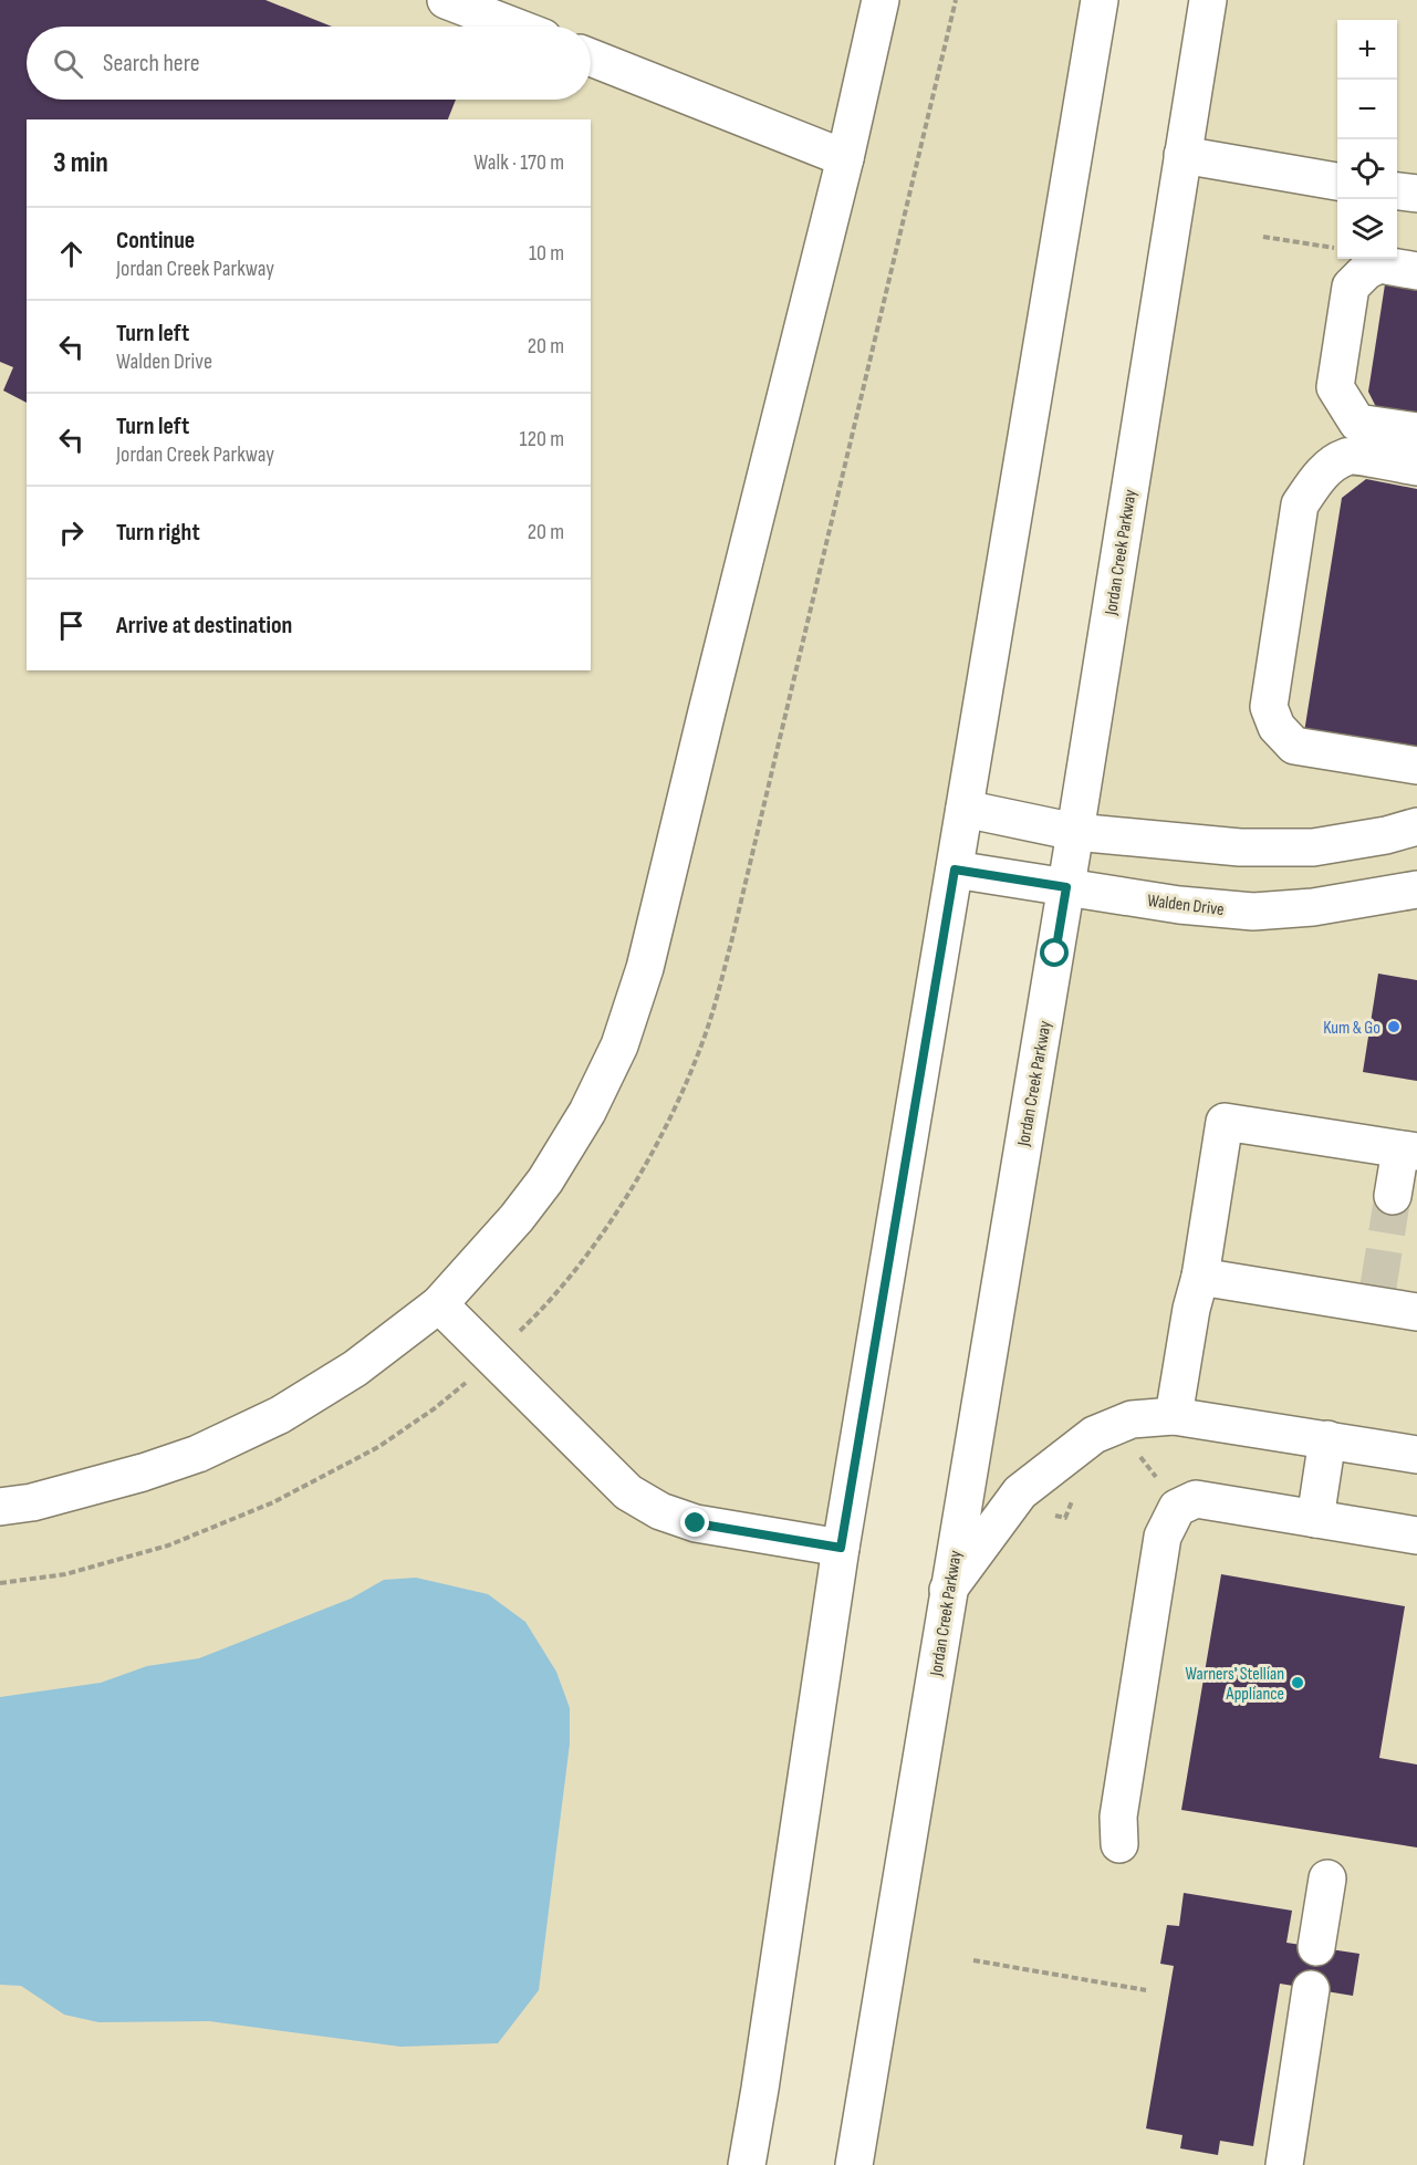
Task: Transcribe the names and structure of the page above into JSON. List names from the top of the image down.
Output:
{
  "streets": {
    "main road": ["Jordan Creek Parkway", "Walden Drive"]
  },
  "crossings": [
    ["Jordan Creek Parkway", "Walden Drive"]
  ],
  "places": ["Kum & Go", "Warners' Stellian Appliance"],
  "page": {
    "map_buttons": ["+", "−"],
    "search": "Search here",
    "heading": ["3 min", "Walk · 170 m"],
    "list": [
      ["Continue", "Jordan Creek Parkway", "10 m"],
      ["Turn left", "Walden Drive", "20 m"],
      ["Turn left", "Jordan Creek Parkway", "120 m"],
      ["Turn right", "20 m"],
      "Arrive at destination"
    ]
  }
}
